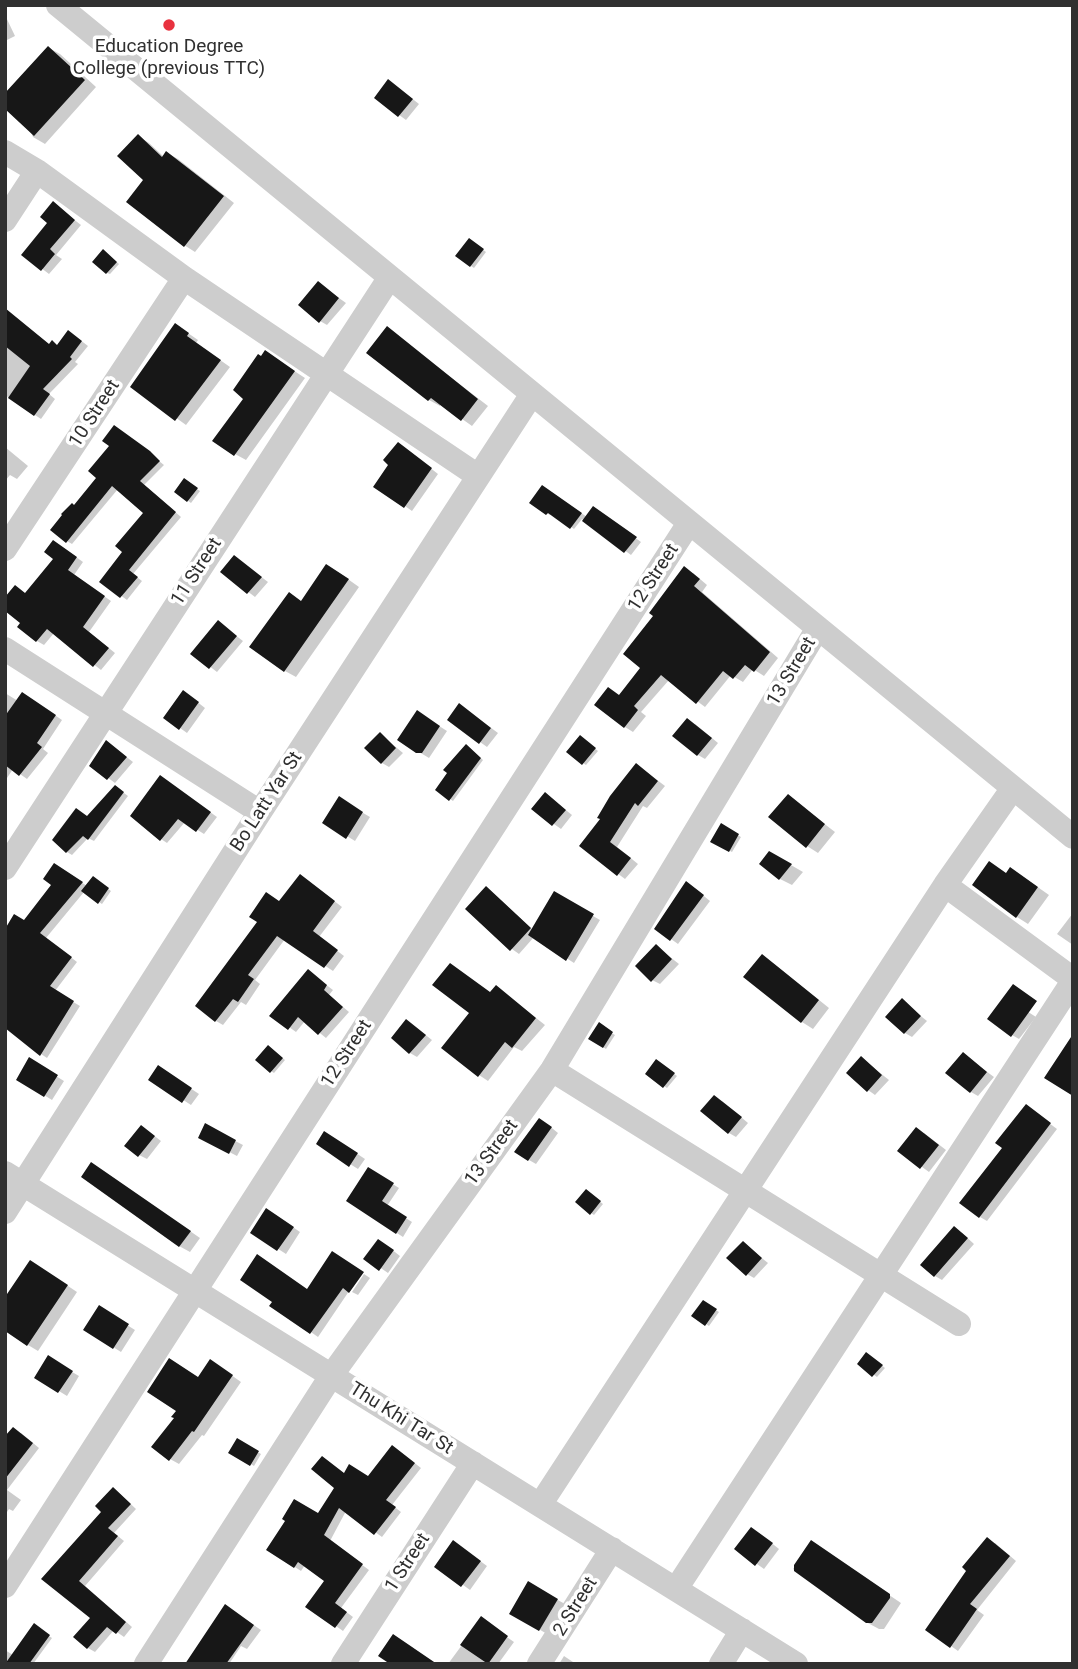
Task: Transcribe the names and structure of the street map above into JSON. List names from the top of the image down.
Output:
{
  "streets": {
    "street": [
      "10 Street",
      "11 Street",
      "12 Street",
      "13 Street",
      "Bo Latt Yar St",
      "Thu Khi Tar St",
      "1 Street",
      "2 Street"
    ]
  },
  "crossings": [
    ["12 Street", "Thu Khi Tar St"],
    ["13 Street", "Thu Khi Tar St"],
    ["Bo Latt Yar St", "Thu Khi Tar St"],
    ["Thu Khi Tar St", "1 Street"],
    ["Thu Khi Tar St", "2 Street"]
  ],
  "places": ["Education Degree College (previous TTC)"]
}
